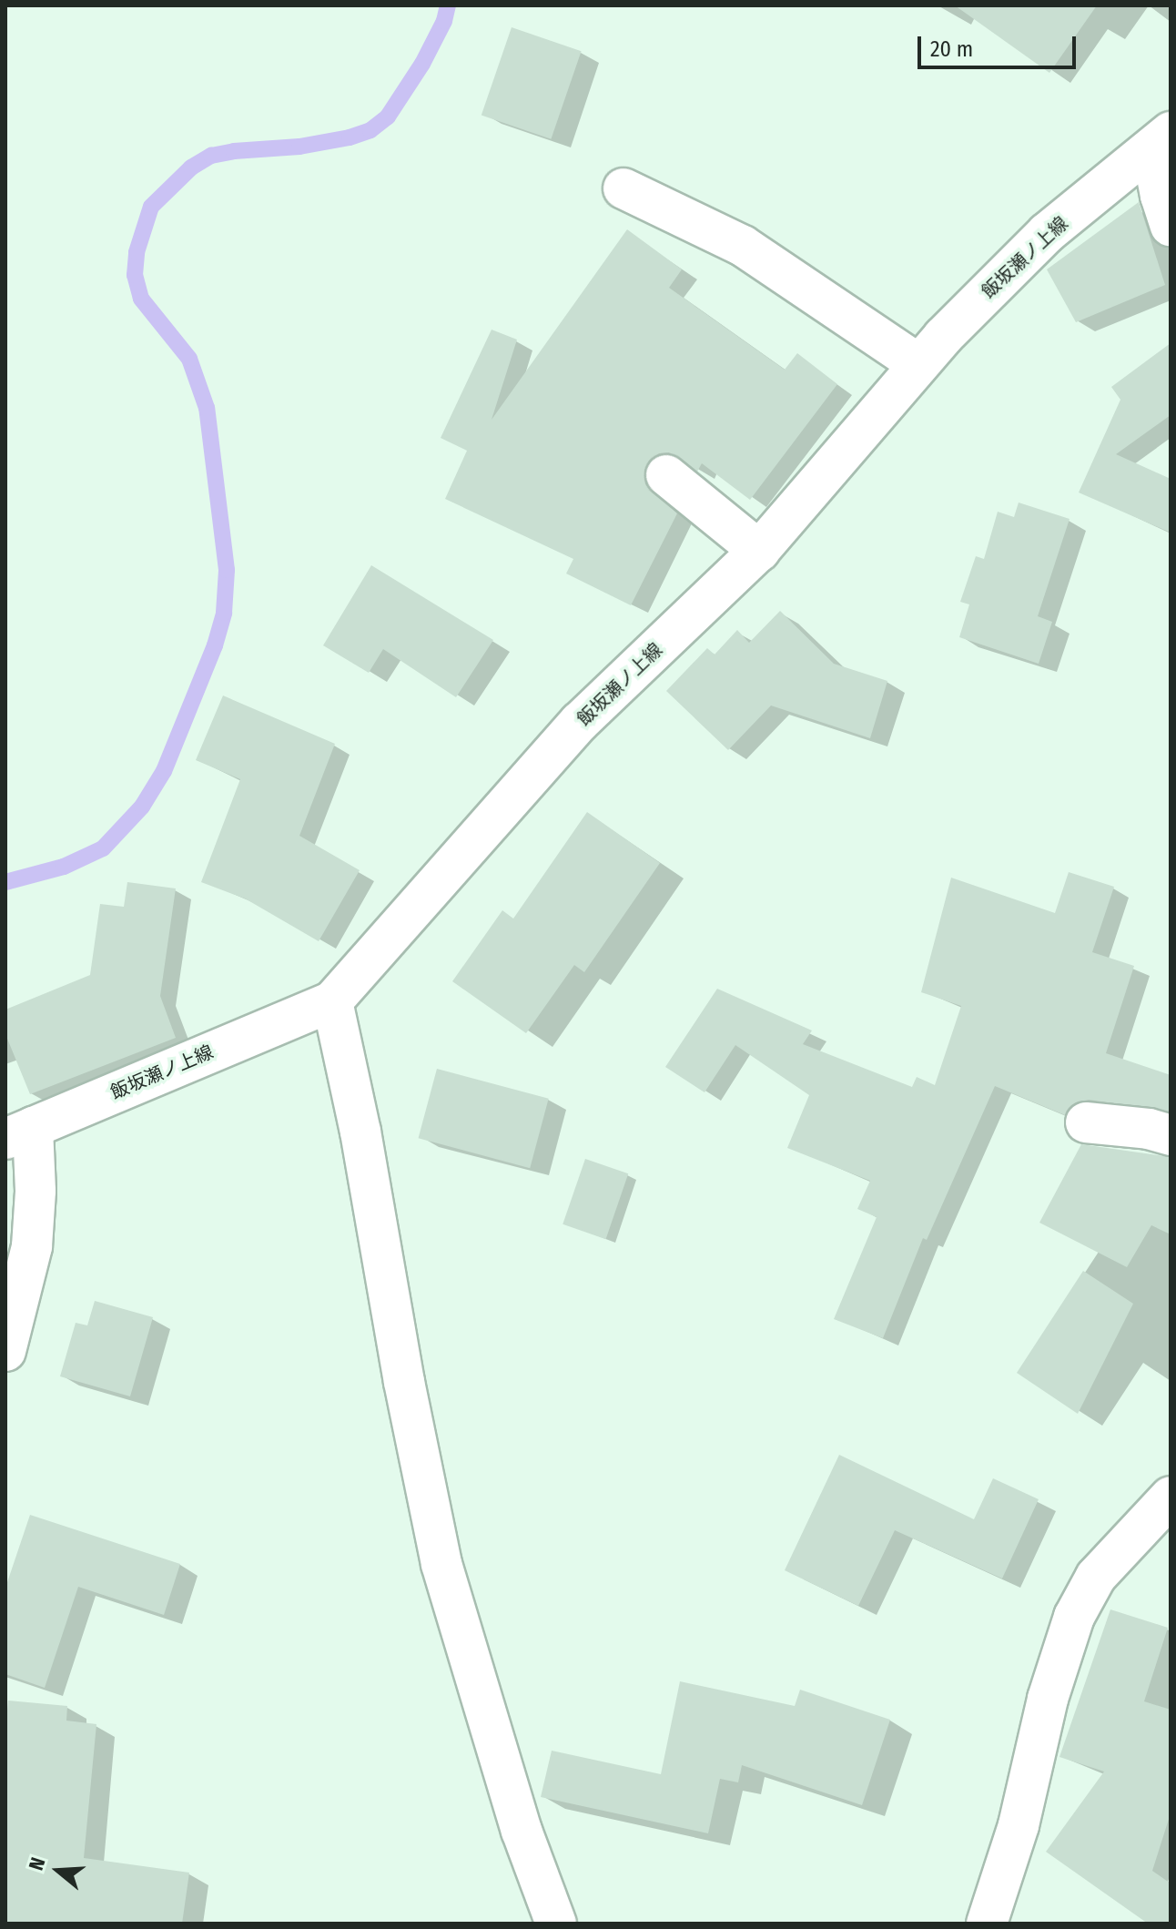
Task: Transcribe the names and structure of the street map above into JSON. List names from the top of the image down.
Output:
{
  "streets": {
    "street": ["飯坂瀬ノ上線"]
  },
  "scale_bar": "20 m",
  "north": "left"
}
